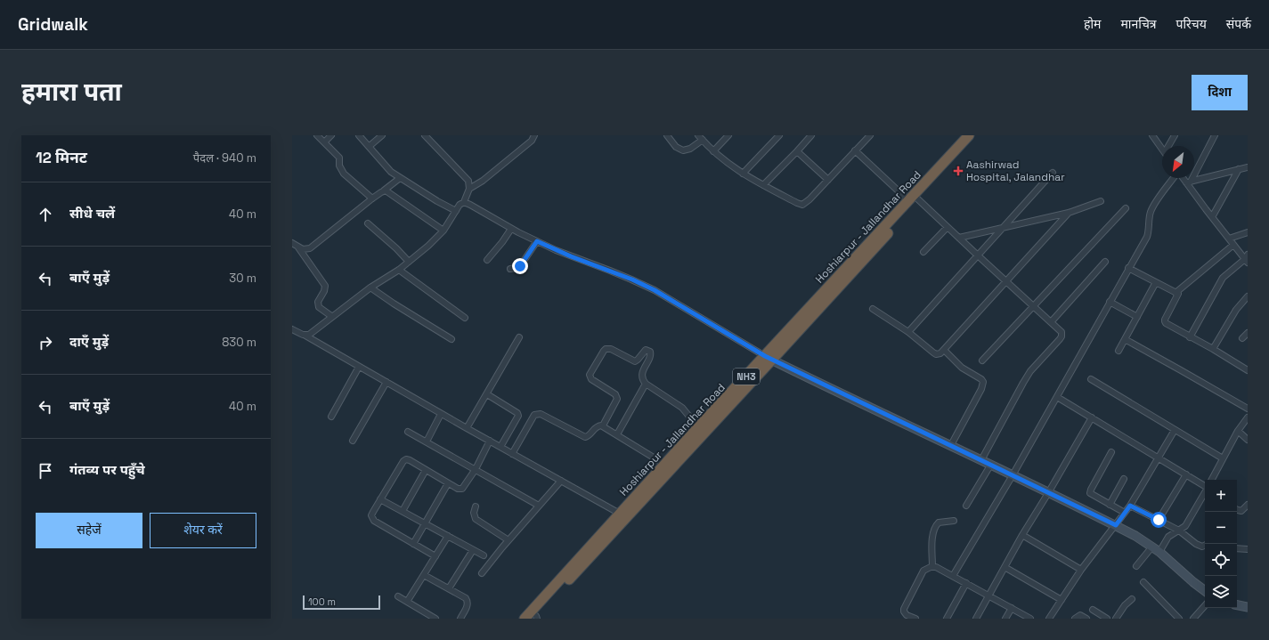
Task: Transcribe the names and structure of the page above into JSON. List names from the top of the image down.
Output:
{
  "streets": {
    "highway": ["Hoshiarpur - Jallandhar Road", "NH3"]
  },
  "places": {
    "health": ["Aashirwad Hospital, Jalandhar"]
  },
  "scale_bar": "100 m",
  "north": "bottom left",
  "page": {
    "header": "Gridwalk",
    "nav": [
      "होम",
      "मानचित्र",
      "परिचय",
      "संपर्क"
    ],
    "buttons": [
      "दिशा",
      ["सहेजें", "शेयर करें"]
    ],
    "title": "हमारा पता",
    "heading": ["12 मिनट", "पैदल · 940 m"],
    "list": [
      ["सीधे चलें", "40 m"],
      ["बाएँ मुड़ें", "30 m"],
      ["दाएँ मुड़ें", "830 m"],
      ["बाएँ मुड़ें", "40 m"],
      "गंतव्य पर पहुँचे"
    ],
    "map_buttons": ["+", "−"],
    "scale": "100 m"
  }
}
